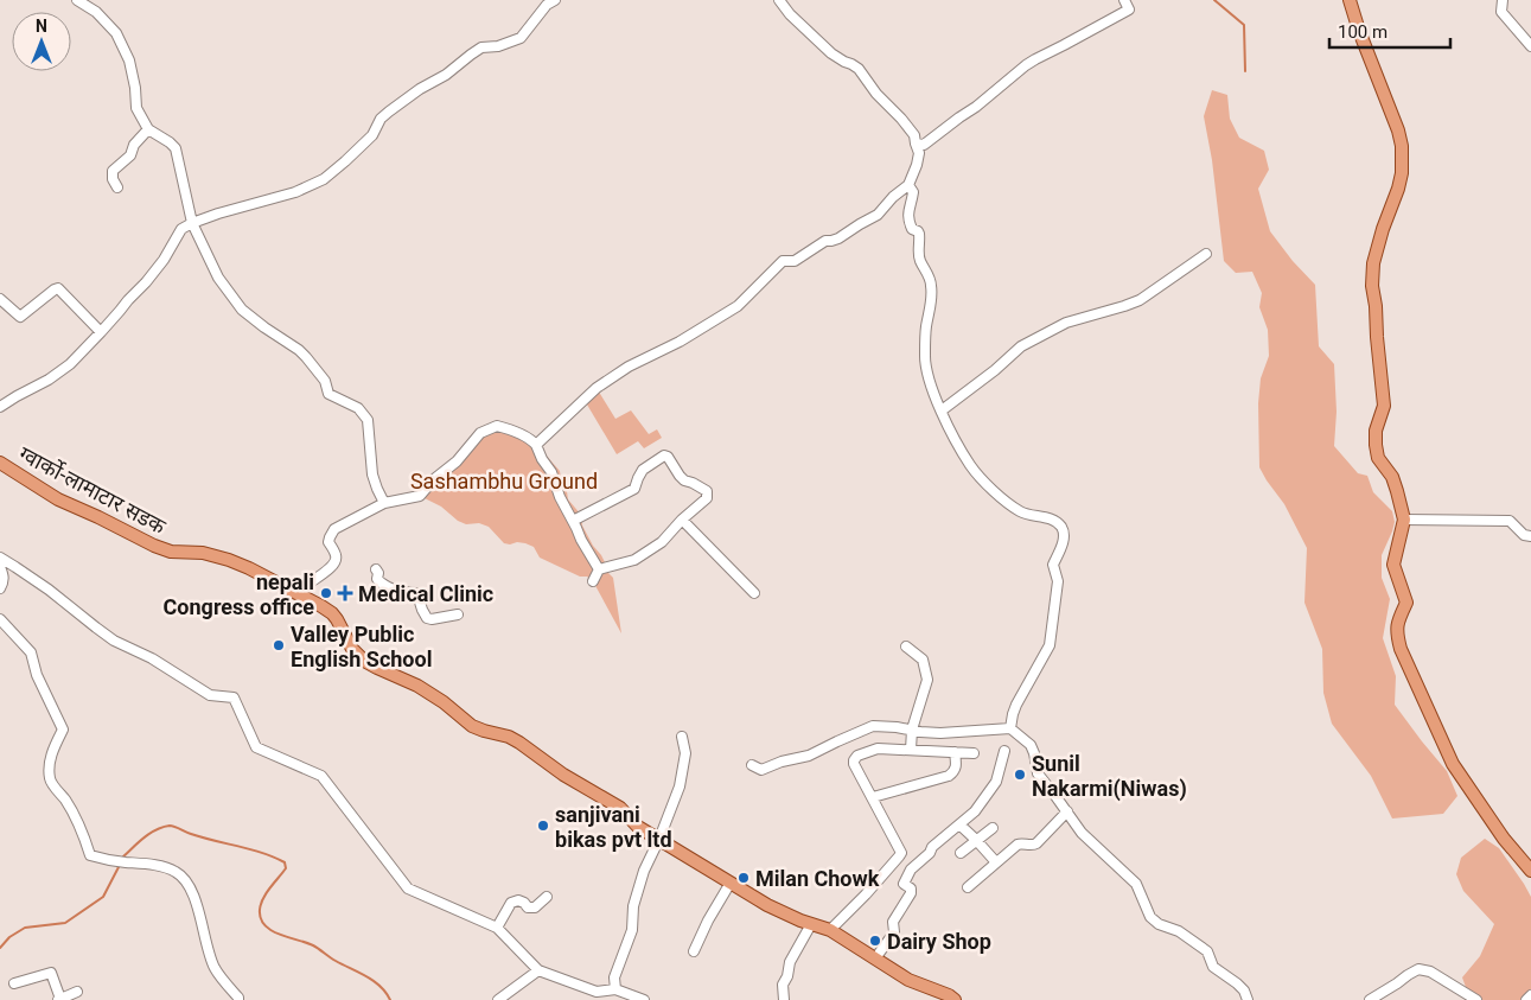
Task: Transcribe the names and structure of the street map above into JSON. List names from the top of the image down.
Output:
{
  "streets": {
    "main road": ["ग्वार्को-लामाटार सडक"]
  },
  "parks": ["Sashambhu Ground"],
  "places": {
    "other": [
      "nepali Congress office",
      "Valley Public English School",
      "Sunil Nakarmi(Niwas)",
      "sanjivani bikas pvt ltd",
      "Milan Chowk",
      "Dairy Shop"
    ],
    "health": ["Medical Clinic"]
  },
  "scale_bar": "100 m",
  "north": "top"
}
